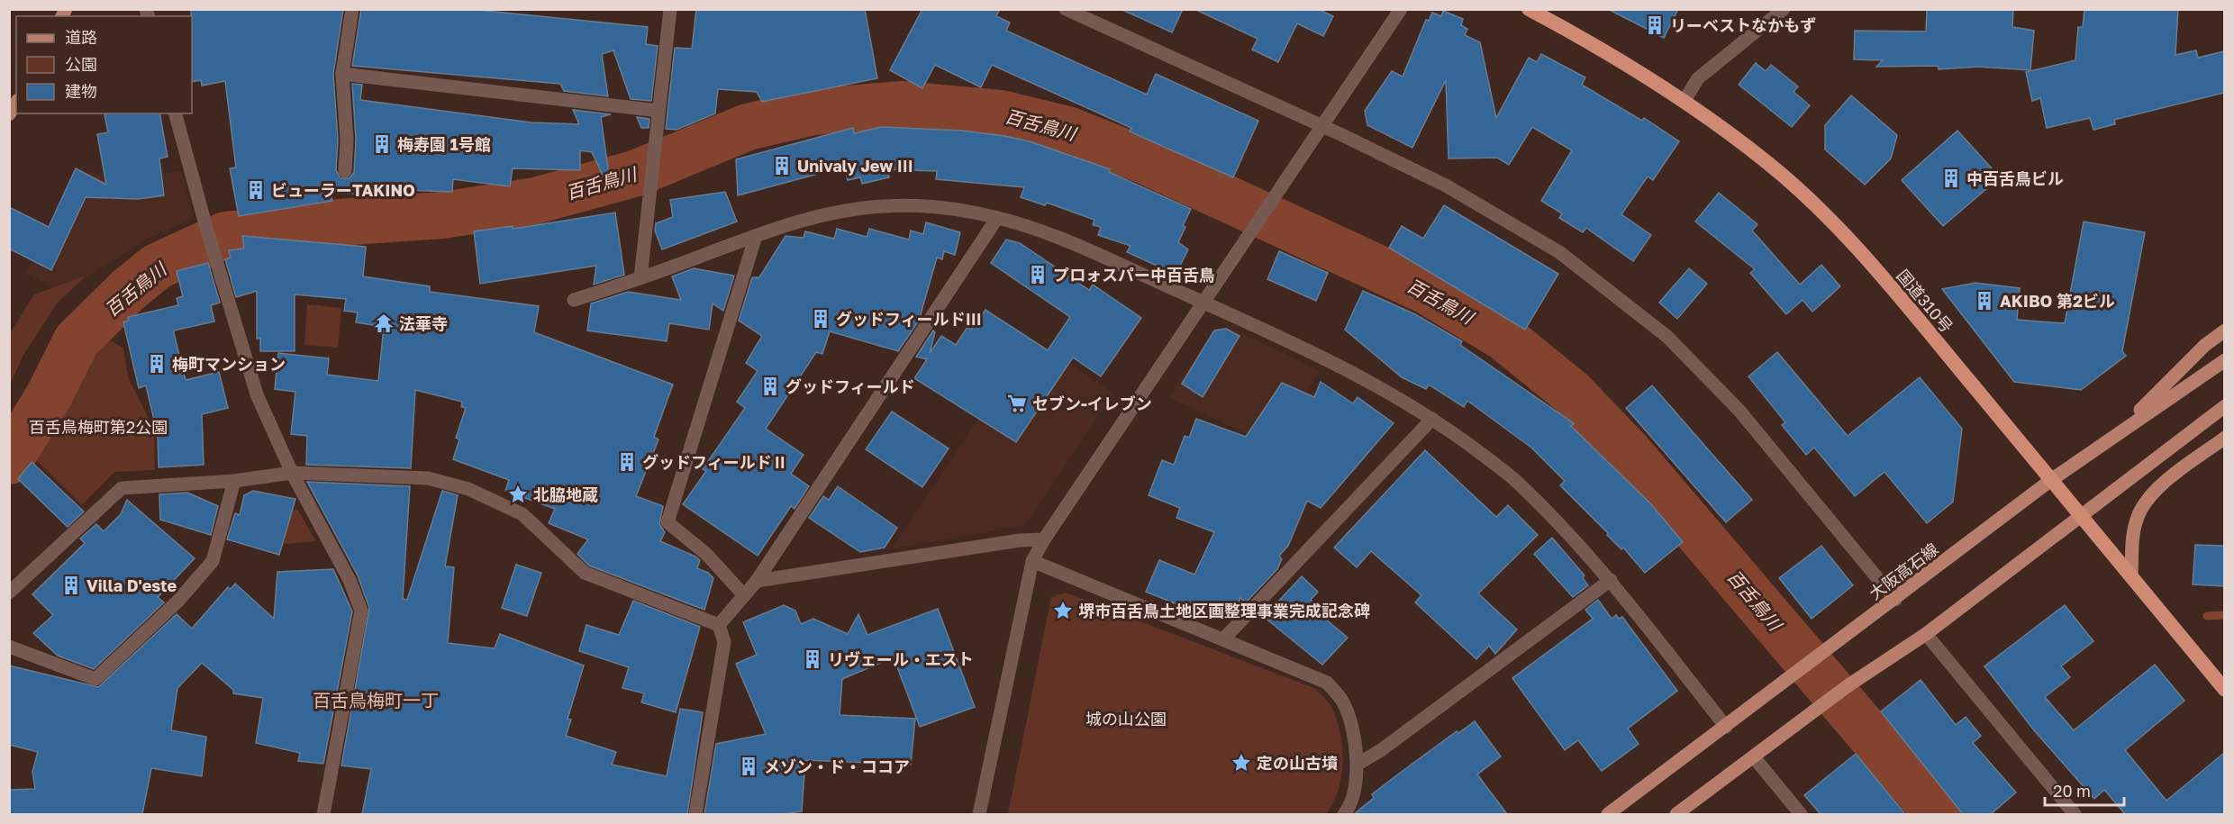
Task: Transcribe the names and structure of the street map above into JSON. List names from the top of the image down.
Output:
{
  "streets": {
    "highway": ["国道310号"],
    "main road": ["大阪高石線"]
  },
  "crossings": [
    ["国道310号", "大阪高石線"]
  ],
  "districts": ["百舌鳥梅町一丁"],
  "water": ["百舌鳥川"],
  "parks": ["百舌鳥梅町第2公園", "城の山公園"],
  "places": {
    "building": [
      "リーベストなかもず",
      "梅寿園 1号館",
      "Univaly Jew Ⅲ",
      "中百舌鳥ビル",
      "ビューラーTAKINO",
      "プロォスパー中百舌鳥",
      "AKIBO 第2ビル",
      "グッドフィールドⅢ",
      "梅町マンション",
      "グッドフィールド",
      "グッドフィールドⅡ",
      "Villa D'este",
      "リヴェール・エスト",
      "メゾン・ド・ココア"
    ],
    "temple": ["法華寺"],
    "supermarket": ["セブン-イレブン"],
    "place": ["北脇地蔵", "堺市百舌鳥土地区画整理事業完成記念碑", "定の山古墳"]
  },
  "legend": ["道路", "公園", "建物"],
  "scale_bar": "20 m"
}
